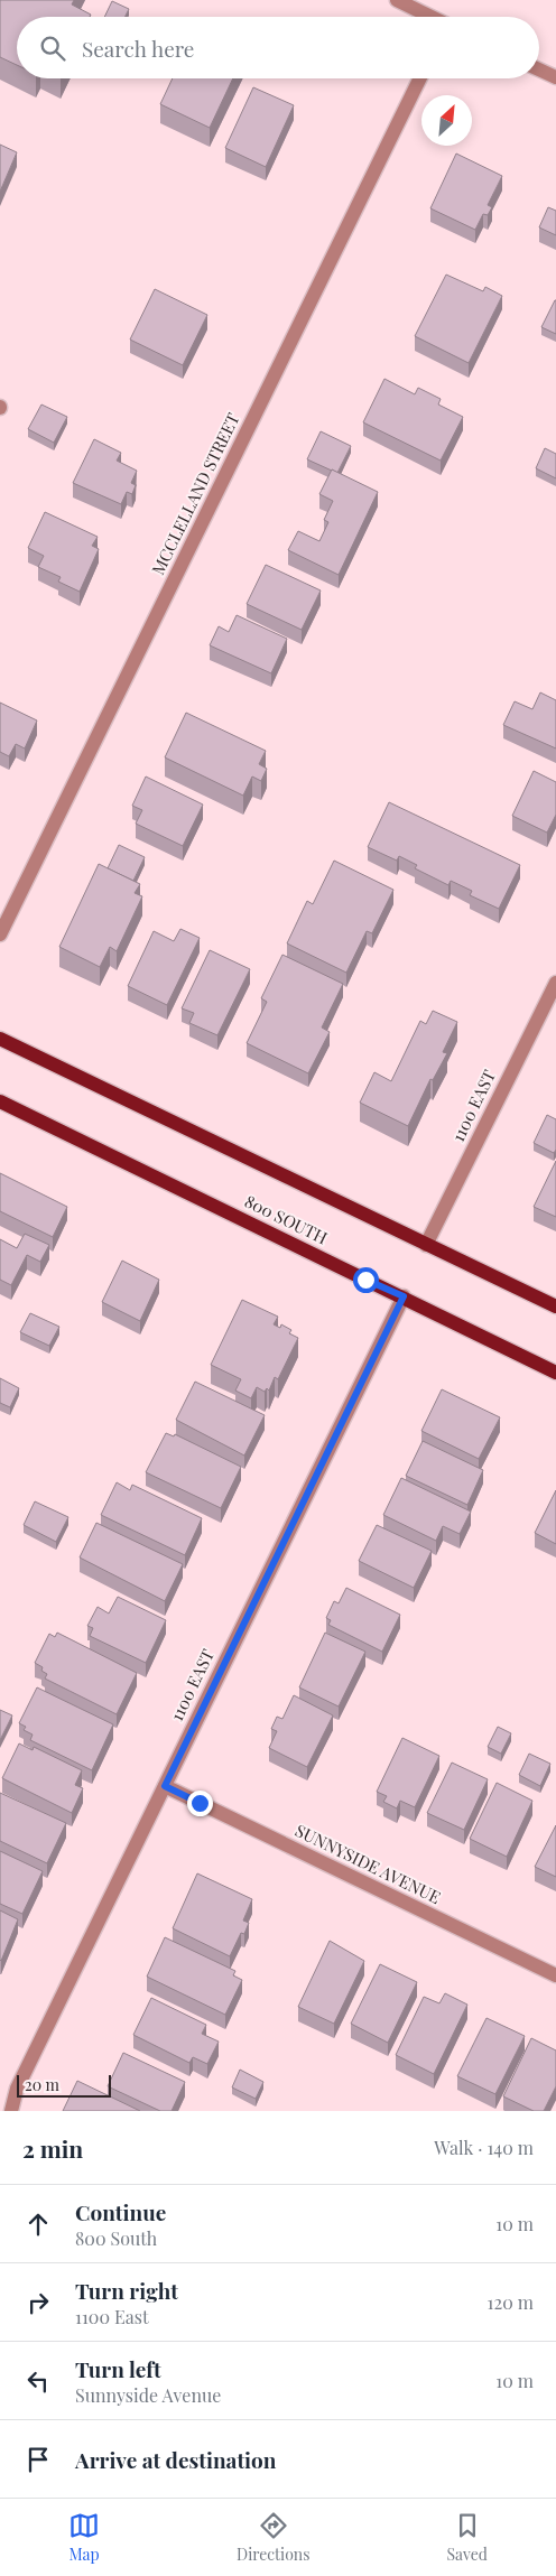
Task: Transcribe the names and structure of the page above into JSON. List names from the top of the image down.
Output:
{
  "streets": {
    "main road": ["800 SOUTH"],
    "street": ["MCCLELLAND STREET", "1100 EAST", "SUNNYSIDE AVENUE"]
  },
  "crossings": [
    ["1100 EAST", "800 SOUTH"],
    ["1100 EAST", "SUNNYSIDE AVENUE"]
  ],
  "scale_bar": "20 m",
  "north": "top right",
  "page": {
    "search": "Search here",
    "scale": "20 m",
    "heading": ["2 min", "Walk · 140 m"],
    "list": [
      ["Continue", "800 South", "10 m"],
      ["Turn right", "1100 East", "120 m"],
      ["Turn left", "Sunnyside Avenue", "10 m"],
      "Arrive at destination"
    ],
    "nav": ["Map", "Directions", "Saved"]
  }
}
